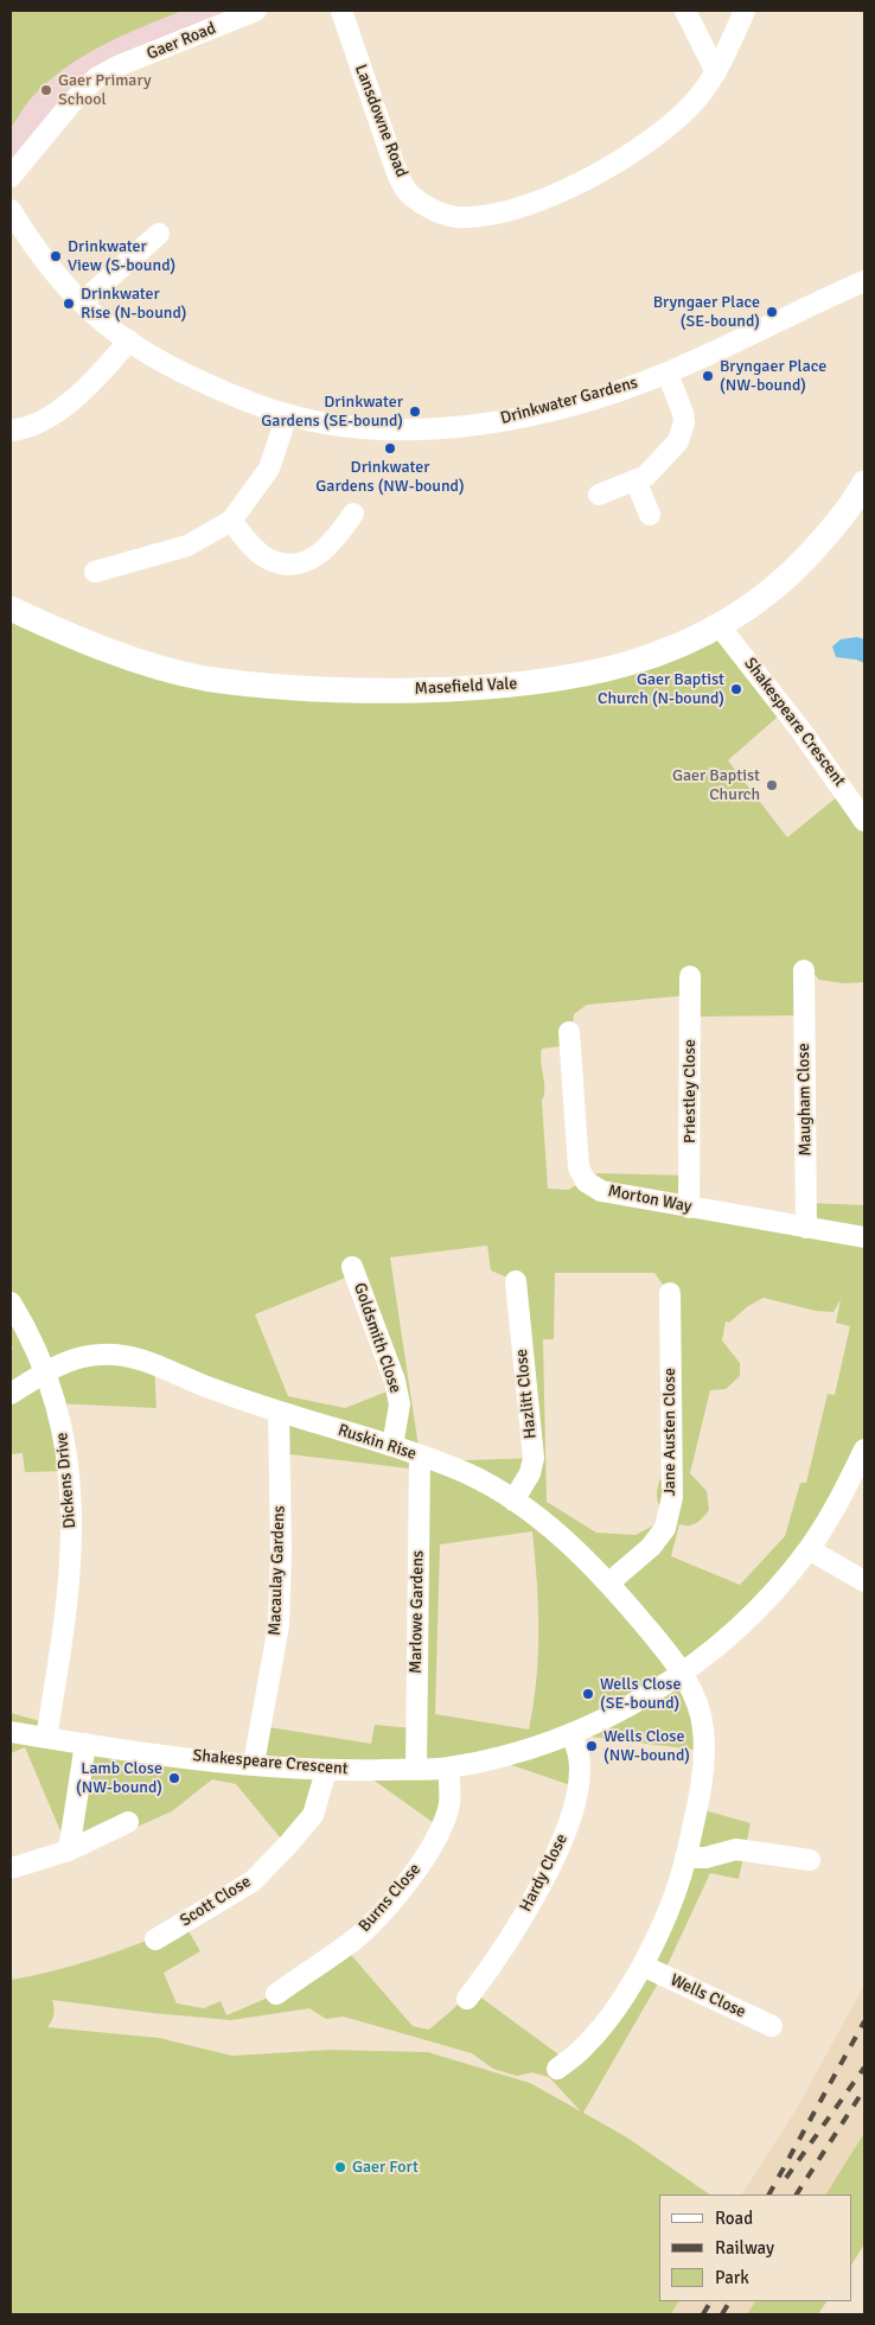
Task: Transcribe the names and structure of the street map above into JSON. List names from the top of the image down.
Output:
{
  "streets": {
    "street": [
      "Gaer Road",
      "Lansdowne Road",
      "Drinkwater Gardens",
      "Masefield Vale",
      "Shakespeare Crescent",
      "Priestley Close",
      "Maugham Close",
      "Morton Way",
      "Goldsmith Close",
      "Hazlitt Close",
      "Jane Austen Close",
      "Ruskin Rise",
      "Dickens Drive",
      "Macaulay Gardens",
      "Marlowe Gardens",
      "Hardy Close",
      "Burns Close",
      "Scott Close",
      "Wells Close"
    ]
  },
  "crossings": [
    ["Masefield Vale", "Shakespeare Crescent"],
    ["Shakespeare Crescent", "Ruskin Rise"],
    ["Shakespeare Crescent", "Dickens Drive"],
    ["Shakespeare Crescent", "Macaulay Gardens"],
    ["Shakespeare Crescent", "Marlowe Gardens"],
    ["Shakespeare Crescent", "Hardy Close"],
    ["Shakespeare Crescent", "Burns Close"],
    ["Shakespeare Crescent", "Scott Close"],
    ["Priestley Close", "Morton Way"],
    ["Maugham Close", "Morton Way"],
    ["Goldsmith Close", "Ruskin Rise"],
    ["Hazlitt Close", "Ruskin Rise"],
    ["Jane Austen Close", "Ruskin Rise"],
    ["Ruskin Rise", "Dickens Drive"],
    ["Ruskin Rise", "Macaulay Gardens"],
    ["Ruskin Rise", "Marlowe Gardens"]
  ],
  "places": [
    "Gaer Primary School",
    "Drinkwater View (S-bound)",
    "Drinkwater Rise (N-bound)",
    "Bryngaer Place (SE-bound)",
    "Bryngaer Place (NW-bound)",
    "Drinkwater Gardens (SE-bound)",
    "Drinkwater Gardens (NW-bound)",
    "Gaer Baptist Church (N-bound)",
    "Gaer Baptist Church",
    "Wells Close (SE-bound)",
    "Wells Close (NW-bound)",
    "Lamb Close (NW-bound)",
    "Gaer Fort"
  ],
  "legend": ["Road", "Railway", "Park"]
}
